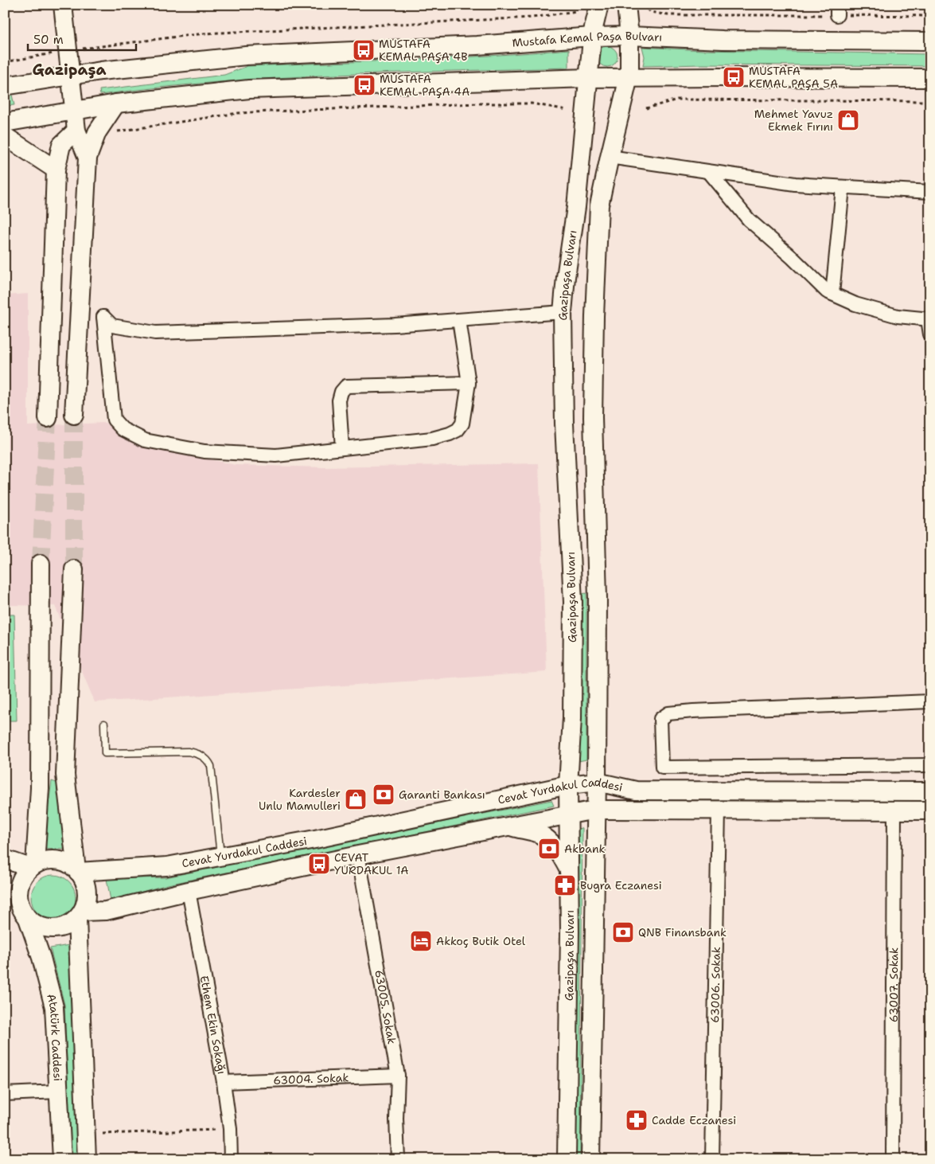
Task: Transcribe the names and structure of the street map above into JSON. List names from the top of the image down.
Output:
{
  "streets": {
    "main road": [
      "Mustafa Kemal Paşa Bulvarı",
      "Gazipaşa Bulvarı",
      "Cevat Yurdakul Caddesi",
      "Atatürk Caddesi"
    ],
    "street": [
      "63006. Sokak",
      "63007. Sokak",
      "63005. Sokak",
      "Ethem Ekin Sokağı",
      "63004. Sokak"
    ]
  },
  "crossings": [
    ["Mustafa Kemal Paşa Bulvarı", "Gazipaşa Bulvarı"],
    ["Gazipaşa Bulvarı", "Cevat Yurdakul Caddesi"],
    ["Cevat Yurdakul Caddesi", "63006. Sokak"],
    ["Cevat Yurdakul Caddesi", "63007. Sokak"],
    ["Cevat Yurdakul Caddesi", "63005. Sokak"],
    ["Cevat Yurdakul Caddesi", "Ethem Ekin Sokağı"],
    ["Cevat Yurdakul Caddesi", "Atatürk Caddesi"],
    ["63005. Sokak", "63004. Sokak"],
    ["Ethem Ekin Sokağı", "63004. Sokak"]
  ],
  "districts": ["Gazipaşa"],
  "places": {
    "bus stop": [
      "MUSTAFA KEMAL PAŞA 4B",
      "MUSTAFA KEMAL PAŞA 5A",
      "MUSTAFA KEMAL PAŞA 4A",
      "CEVAT YURDAKUL 1A"
    ],
    "shop": ["Mehmet Yavuz Ekmek Fırını", "Kardesler Unlu Mamulleri"],
    "bank": ["Garanti Bankası", "Akbank", "QNB Finansbank"],
    "pharmacy": ["Bugra Eczanesi", "Cadde Eczanesi"],
    "hotel": ["Akkoç Butik Otel"]
  },
  "scale_bar": "50 m"
}
